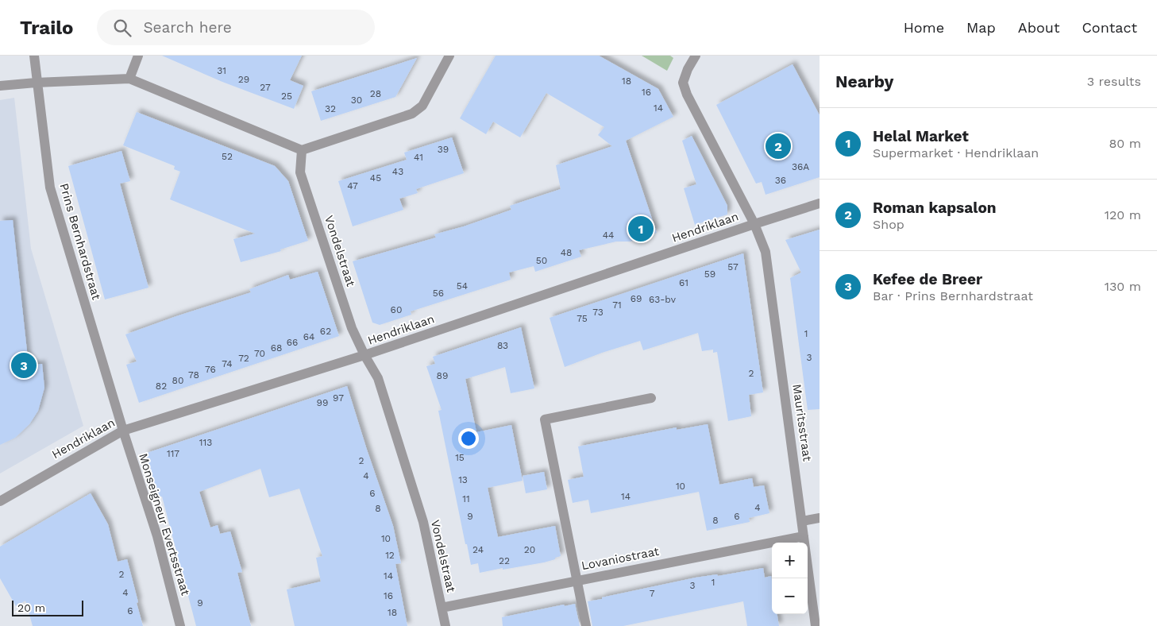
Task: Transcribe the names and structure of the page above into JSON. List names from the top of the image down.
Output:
{
  "streets": {
    "street": [
      "Hendriklaan",
      "Prins Bernhardstraat",
      "Vondelstraat",
      "Mauritsstraat",
      "Monseigneur Evertsstraat",
      "Lovaniostraat"
    ]
  },
  "crossings": [
    ["Hendriklaan", "Prins Bernhardstraat"],
    ["Hendriklaan", "Vondelstraat"],
    ["Hendriklaan", "Mauritsstraat"],
    ["Hendriklaan", "Monseigneur Evertsstraat"],
    ["Prins Bernhardstraat", "Monseigneur Evertsstraat"],
    ["Vondelstraat", "Lovaniostraat"],
    ["Mauritsstraat", "Lovaniostraat"]
  ],
  "house_numbers": [
    "31",
    "29",
    "18",
    "27",
    "16",
    "28",
    "25",
    "30",
    "14",
    "32",
    "39",
    "52",
    "41",
    "36A",
    "43",
    "45",
    "36",
    "47",
    "44",
    "48",
    "50",
    "57",
    "59",
    "61",
    "54",
    "56",
    "69",
    "63-bv",
    "71",
    "60",
    "73",
    "75",
    "62",
    "1",
    "64",
    "66",
    "83",
    "68",
    "70",
    "3",
    "72",
    "74",
    "76",
    "2",
    "78",
    "89",
    "80",
    "82",
    "97",
    "99",
    "113",
    "117",
    "15",
    "2",
    "4",
    "13",
    "10",
    "6",
    "14",
    "11",
    "4",
    "8",
    "9",
    "6",
    "8",
    "10",
    "24",
    "20",
    "12",
    "22",
    "2",
    "14",
    "1",
    "3",
    "4",
    "7",
    "16",
    "9",
    "6",
    "18"
  ],
  "scale_bar": "20 m",
  "page": {
    "header": "Trailo",
    "search": "Search here",
    "nav": [
      "Home",
      "Map",
      "About",
      "Contact"
    ],
    "heading": ["Nearby", "3 results"],
    "list": [
      {
        "mark": "1",
        "name": "Helal Market",
        "note": "Supermarket · Hendriklaan",
        "value": "80 m"
      },
      {
        "mark": "2",
        "name": "Roman kapsalon",
        "note": "Shop",
        "value": "120 m"
      },
      {
        "mark": "3",
        "name": "Kefee de Breer",
        "note": "Bar · Prins Bernhardstraat",
        "value": "130 m"
      }
    ],
    "pins": ["2", "1", "3"],
    "map_buttons": ["+", "−"],
    "scale": "20 m"
  }
}
